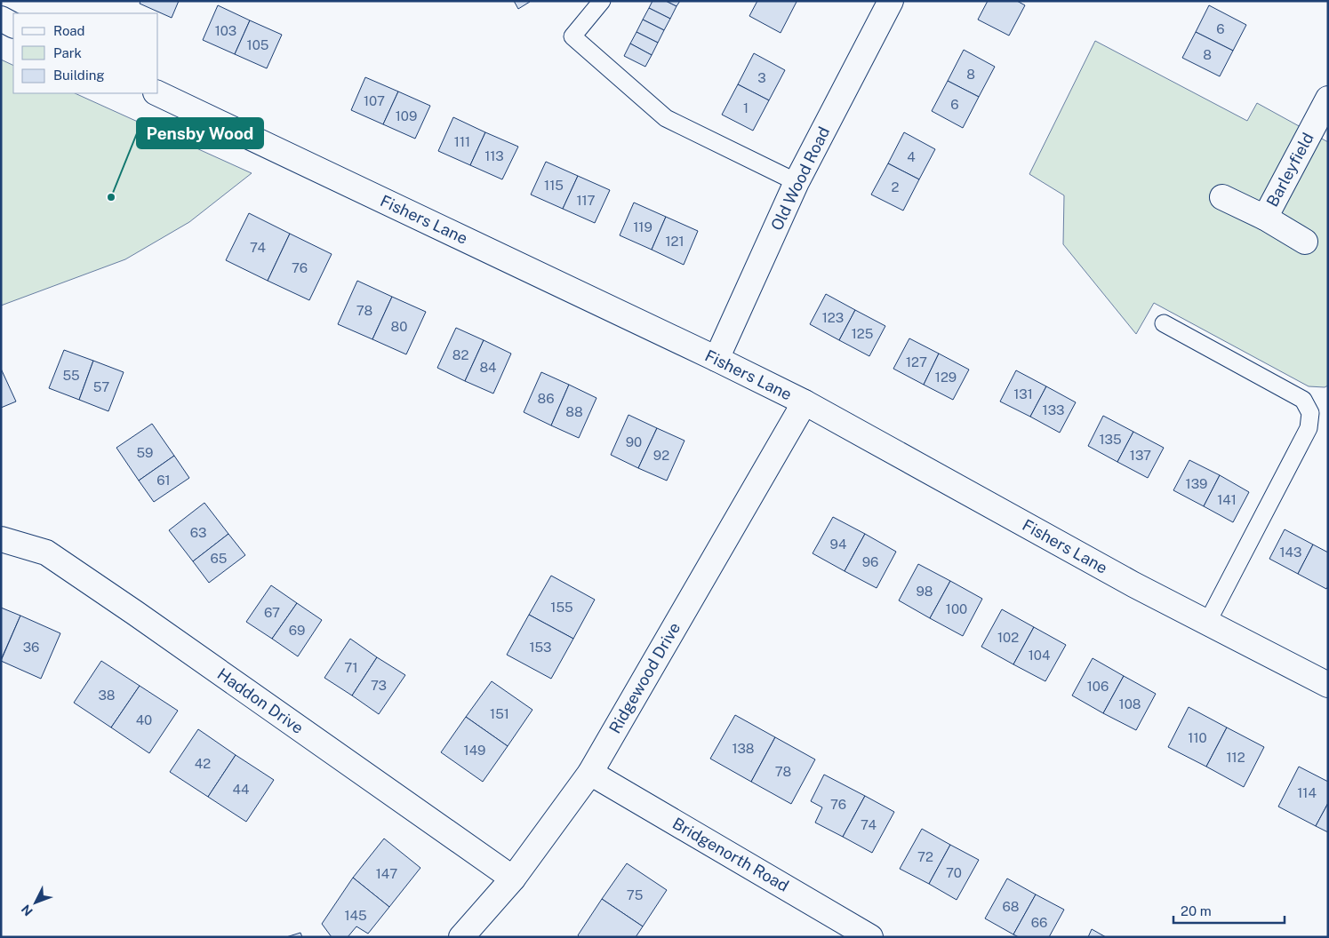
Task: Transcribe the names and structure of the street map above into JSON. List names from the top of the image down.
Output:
{
  "streets": {
    "street": [
      "Barleyfield",
      "Old Wood Road",
      "Fishers Lane",
      "Ridgewood Drive",
      "Haddon Drive",
      "Bridgenorth Road"
    ]
  },
  "crossings": [
    ["Old Wood Road", "Fishers Lane"],
    ["Fishers Lane", "Ridgewood Drive"],
    ["Ridgewood Drive", "Haddon Drive"],
    ["Ridgewood Drive", "Bridgenorth Road"]
  ],
  "places": ["Pensby Wood"],
  "house_numbers": [
    "6",
    "103",
    "105",
    "8",
    "8",
    "3",
    "107",
    "6",
    "1",
    "109",
    "111",
    "113",
    "4",
    "115",
    "2",
    "117",
    "119",
    "121",
    "74",
    "76",
    "78",
    "123",
    "80",
    "125",
    "82",
    "127",
    "84",
    "55",
    "129",
    "57",
    "131",
    "86",
    "133",
    "88",
    "135",
    "90",
    "59",
    "92",
    "137",
    "61",
    "139",
    "141",
    "63",
    "94",
    "143",
    "65",
    "96",
    "98",
    "155",
    "100",
    "67",
    "69",
    "102",
    "36",
    "153",
    "104",
    "71",
    "73",
    "106",
    "38",
    "108",
    "151",
    "40",
    "110",
    "138",
    "149",
    "112",
    "42",
    "78",
    "44",
    "114",
    "76",
    "74",
    "72",
    "70",
    "147",
    "75",
    "68",
    "145",
    "66"
  ],
  "legend": ["Road", "Park", "Building"],
  "scale_bar": "20 m",
  "north": "bottom left"
}
